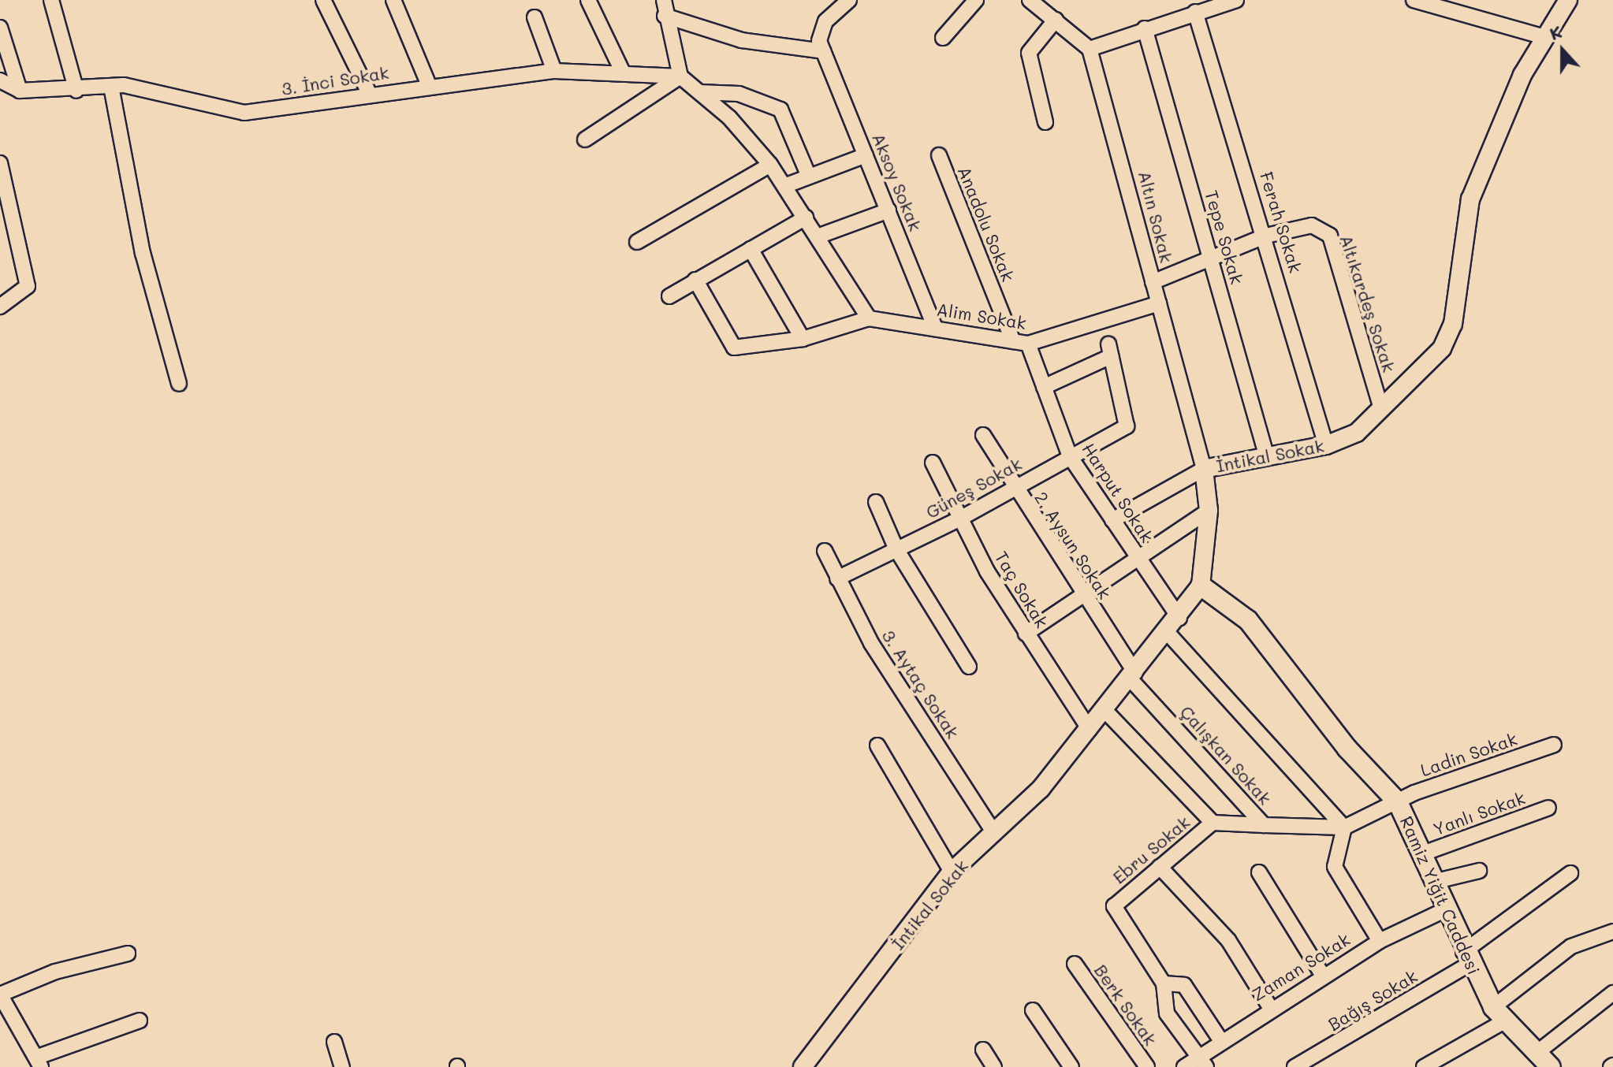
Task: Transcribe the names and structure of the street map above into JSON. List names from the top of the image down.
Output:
{
  "streets": {
    "main road": ["Ramiz Yiğit Caddesi"],
    "street": [
      "3. İnci Sokak",
      "Aksoy Sokak",
      "Altın Sokak",
      "Ferah Sokak",
      "Anadolu Sokak",
      "Tepe Sokak",
      "Altıkardeş Sokak",
      "Alim Sokak",
      "İntikal Sokak",
      "Güneş Sokak",
      "Harput Sokak",
      "2. Aysun Sokak",
      "Taç Sokak",
      "3. Aytaç Sokak",
      "Ladin Sokak",
      "Çalışkan Sokak",
      "Yanlı Sokak",
      "Ebru Sokak",
      "Zaman Sokak",
      "Bağış Sokak",
      "Berk Sokak"
    ]
  },
  "crossings": [
    ["Aksoy Sokak", "Alim Sokak"],
    ["Altın Sokak", "Altıkardeş Sokak"],
    ["Altın Sokak", "Alim Sokak"],
    ["Altın Sokak", "İntikal Sokak"],
    ["Ferah Sokak", "Altıkardeş Sokak"],
    ["Ferah Sokak", "İntikal Sokak"],
    ["Anadolu Sokak", "Alim Sokak"],
    ["Tepe Sokak", "Altıkardeş Sokak"],
    ["Tepe Sokak", "İntikal Sokak"],
    ["Altıkardeş Sokak", "İntikal Sokak"],
    ["Alim Sokak", "Harput Sokak"],
    ["İntikal Sokak", "Harput Sokak"],
    ["İntikal Sokak", "2. Aysun Sokak"],
    ["İntikal Sokak", "Taç Sokak"],
    ["İntikal Sokak", "3. Aytaç Sokak"],
    ["İntikal Sokak", "Çalışkan Sokak"],
    ["İntikal Sokak", "Ramiz Yiğit Caddesi"],
    ["Güneş Sokak", "Harput Sokak"],
    ["Güneş Sokak", "2. Aysun Sokak"],
    ["Güneş Sokak", "Taç Sokak"],
    ["Güneş Sokak", "3. Aytaç Sokak"],
    ["2. Aysun Sokak", "Çalışkan Sokak"],
    ["Ladin Sokak", "Çalışkan Sokak"],
    ["Ladin Sokak", "Ramiz Yiğit Caddesi"],
    ["Çalışkan Sokak", "Ramiz Yiğit Caddesi"],
    ["Yanlı Sokak", "Ramiz Yiğit Caddesi"],
    ["Ramiz Yiğit Caddesi", "Zaman Sokak"],
    ["Ramiz Yiğit Caddesi", "Bağış Sokak"]
  ],
  "north": "top"
}
